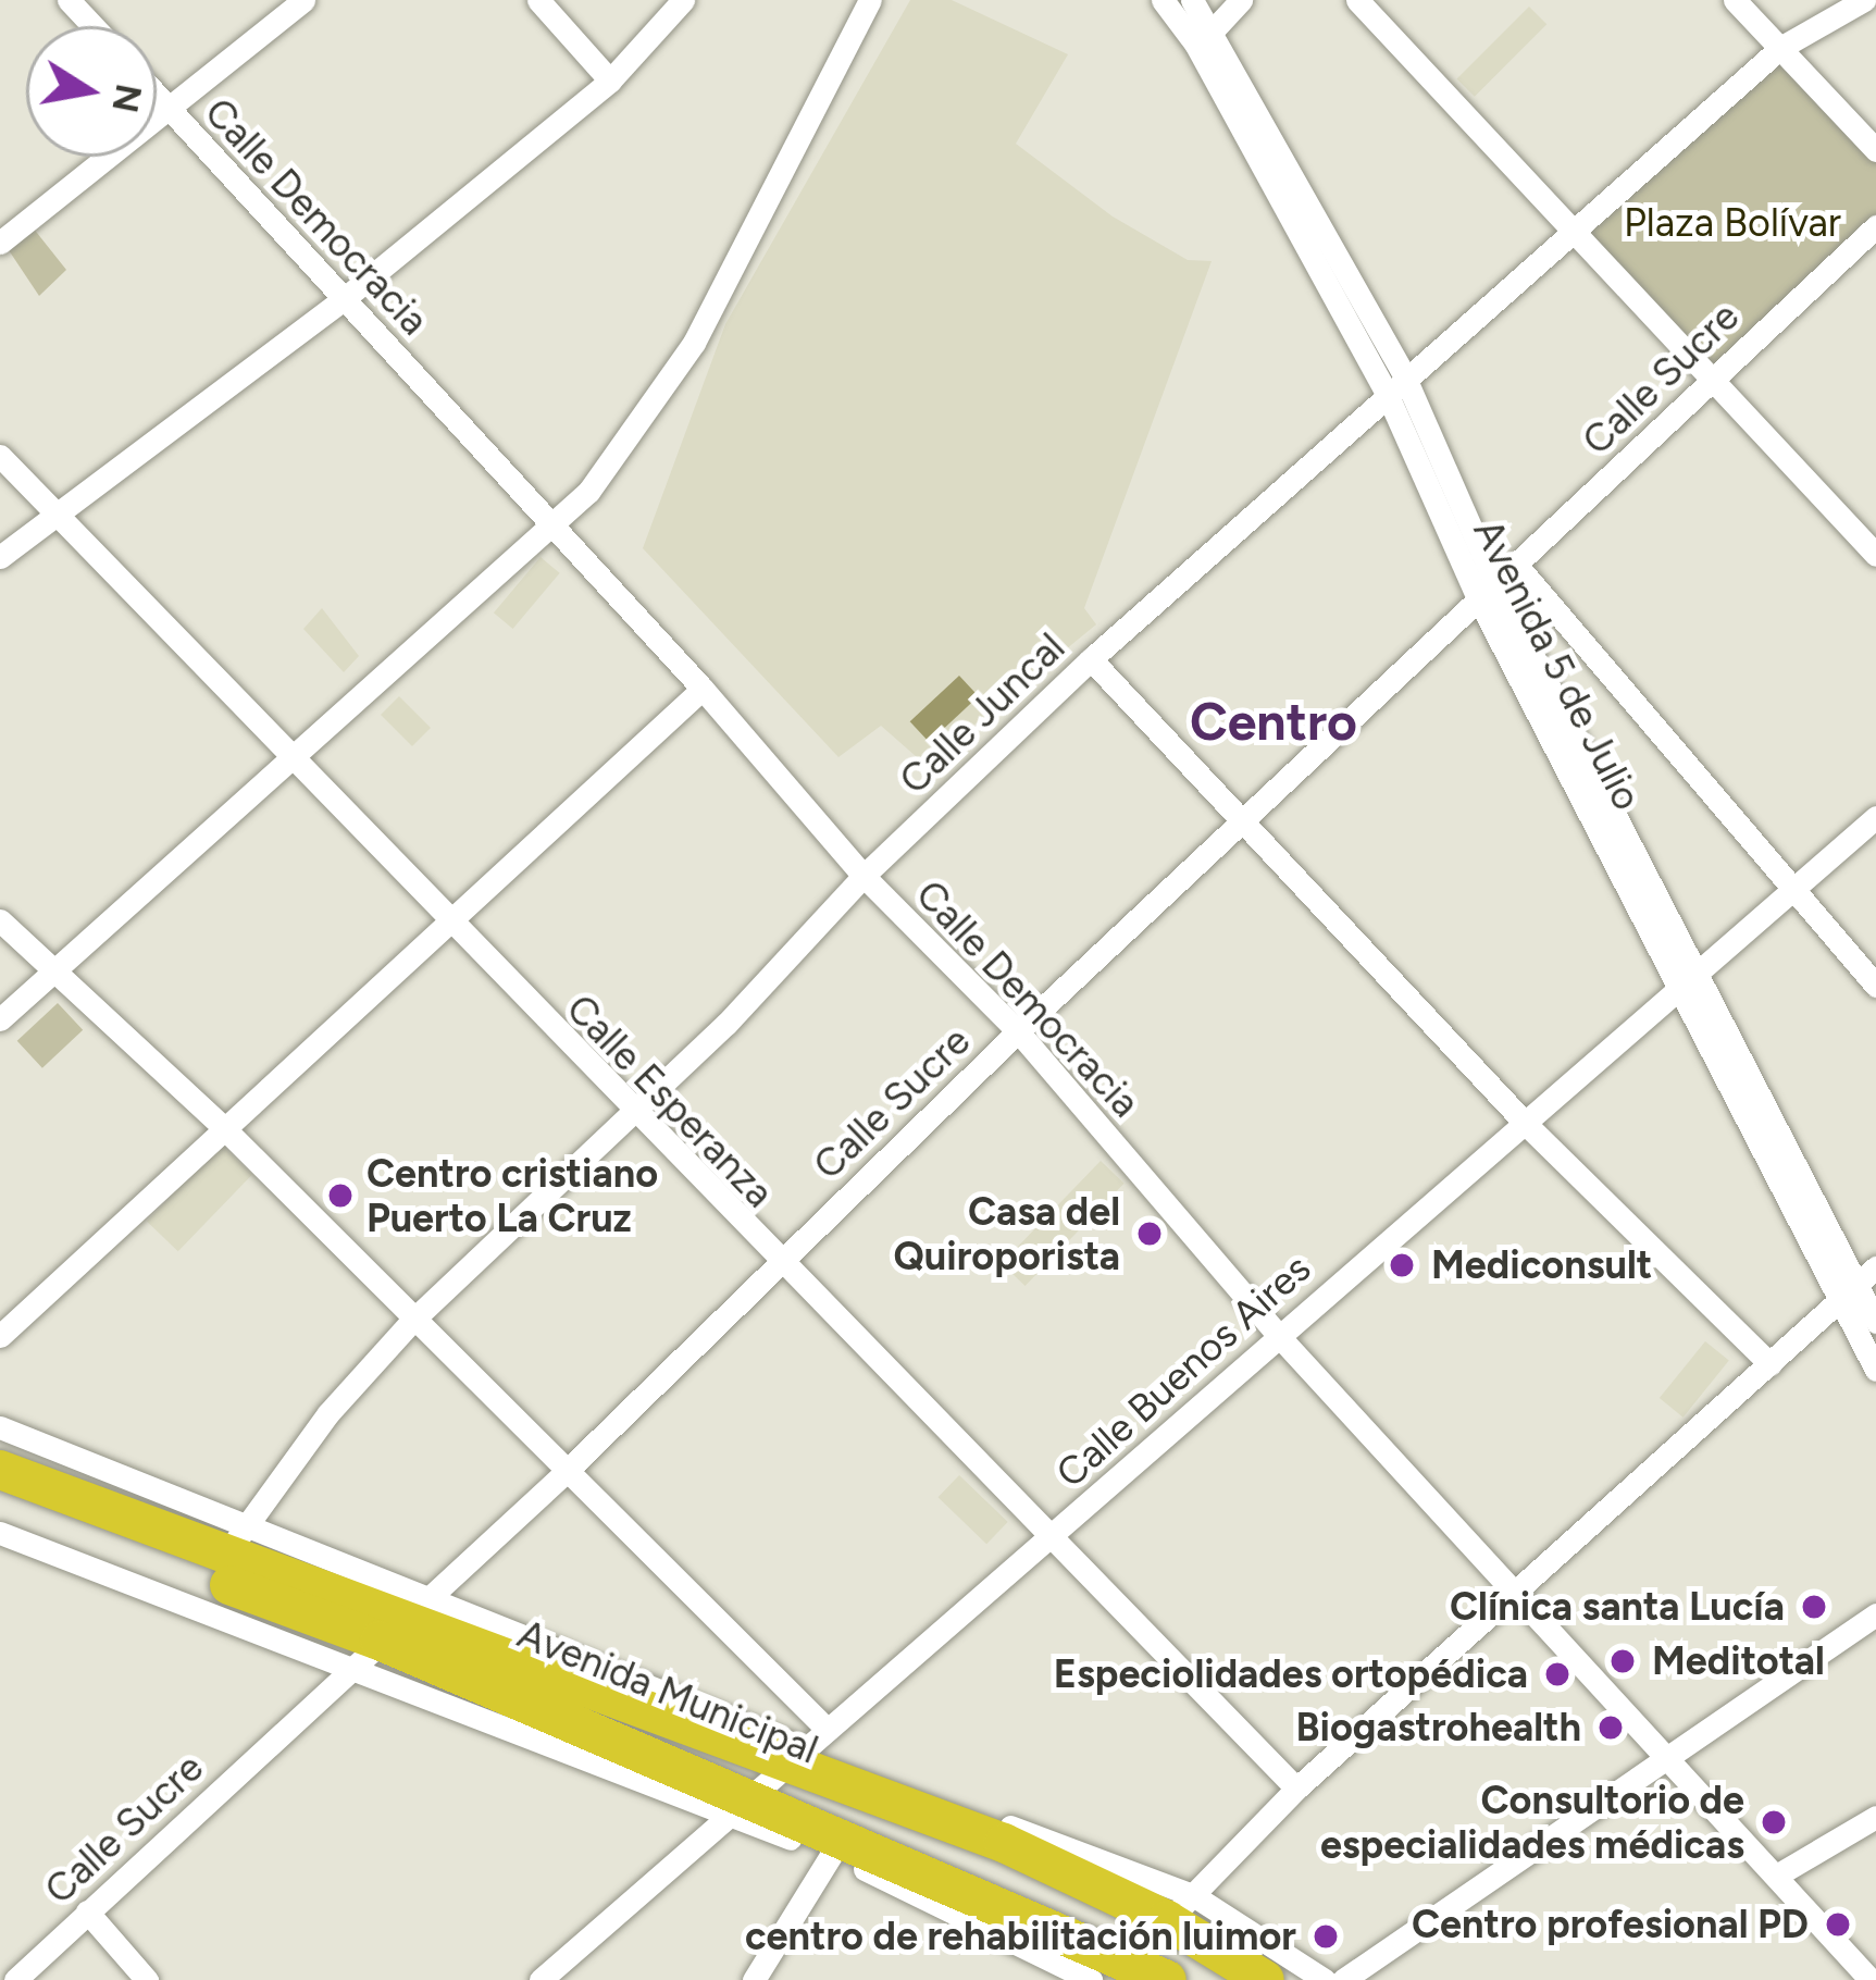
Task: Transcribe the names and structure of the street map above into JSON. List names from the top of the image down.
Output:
{
  "streets": {
    "highway": ["Avenida Municipal"],
    "street": [
      "Calle Democracia",
      "Calle Sucre",
      "Avenida 5 de Julio",
      "Calle Juncal",
      "Calle Esperanza",
      "Calle Buenos Aires"
    ]
  },
  "crossings": [
    ["Calle Democracia", "Calle Sucre"],
    ["Calle Democracia", "Calle Juncal"],
    ["Calle Democracia", "Calle Buenos Aires"],
    ["Calle Sucre", "Avenida 5 de Julio"],
    ["Calle Sucre", "Calle Esperanza"],
    ["Calle Sucre", "Avenida Municipal"],
    ["Avenida 5 de Julio", "Calle Juncal"],
    ["Avenida 5 de Julio", "Calle Buenos Aires"],
    ["Calle Juncal", "Calle Esperanza"],
    ["Calle Juncal", "Avenida Municipal"],
    ["Calle Esperanza", "Calle Buenos Aires"],
    ["Calle Buenos Aires", "Avenida Municipal"]
  ],
  "districts": ["Centro"],
  "parks": ["Plaza Bolívar"],
  "places": [
    "Centro cristiano Puerto La Cruz",
    "Casa del Quiroporista",
    "Mediconsult",
    "Clínica santa Lucía",
    "Meditotal",
    "Especiolidades ortopédica",
    "Biogastrohealth",
    "Consultorio de especialidades médicas",
    "Centro profesional PD",
    "centro de rehabilitación luimor"
  ],
  "north": "right"
}
